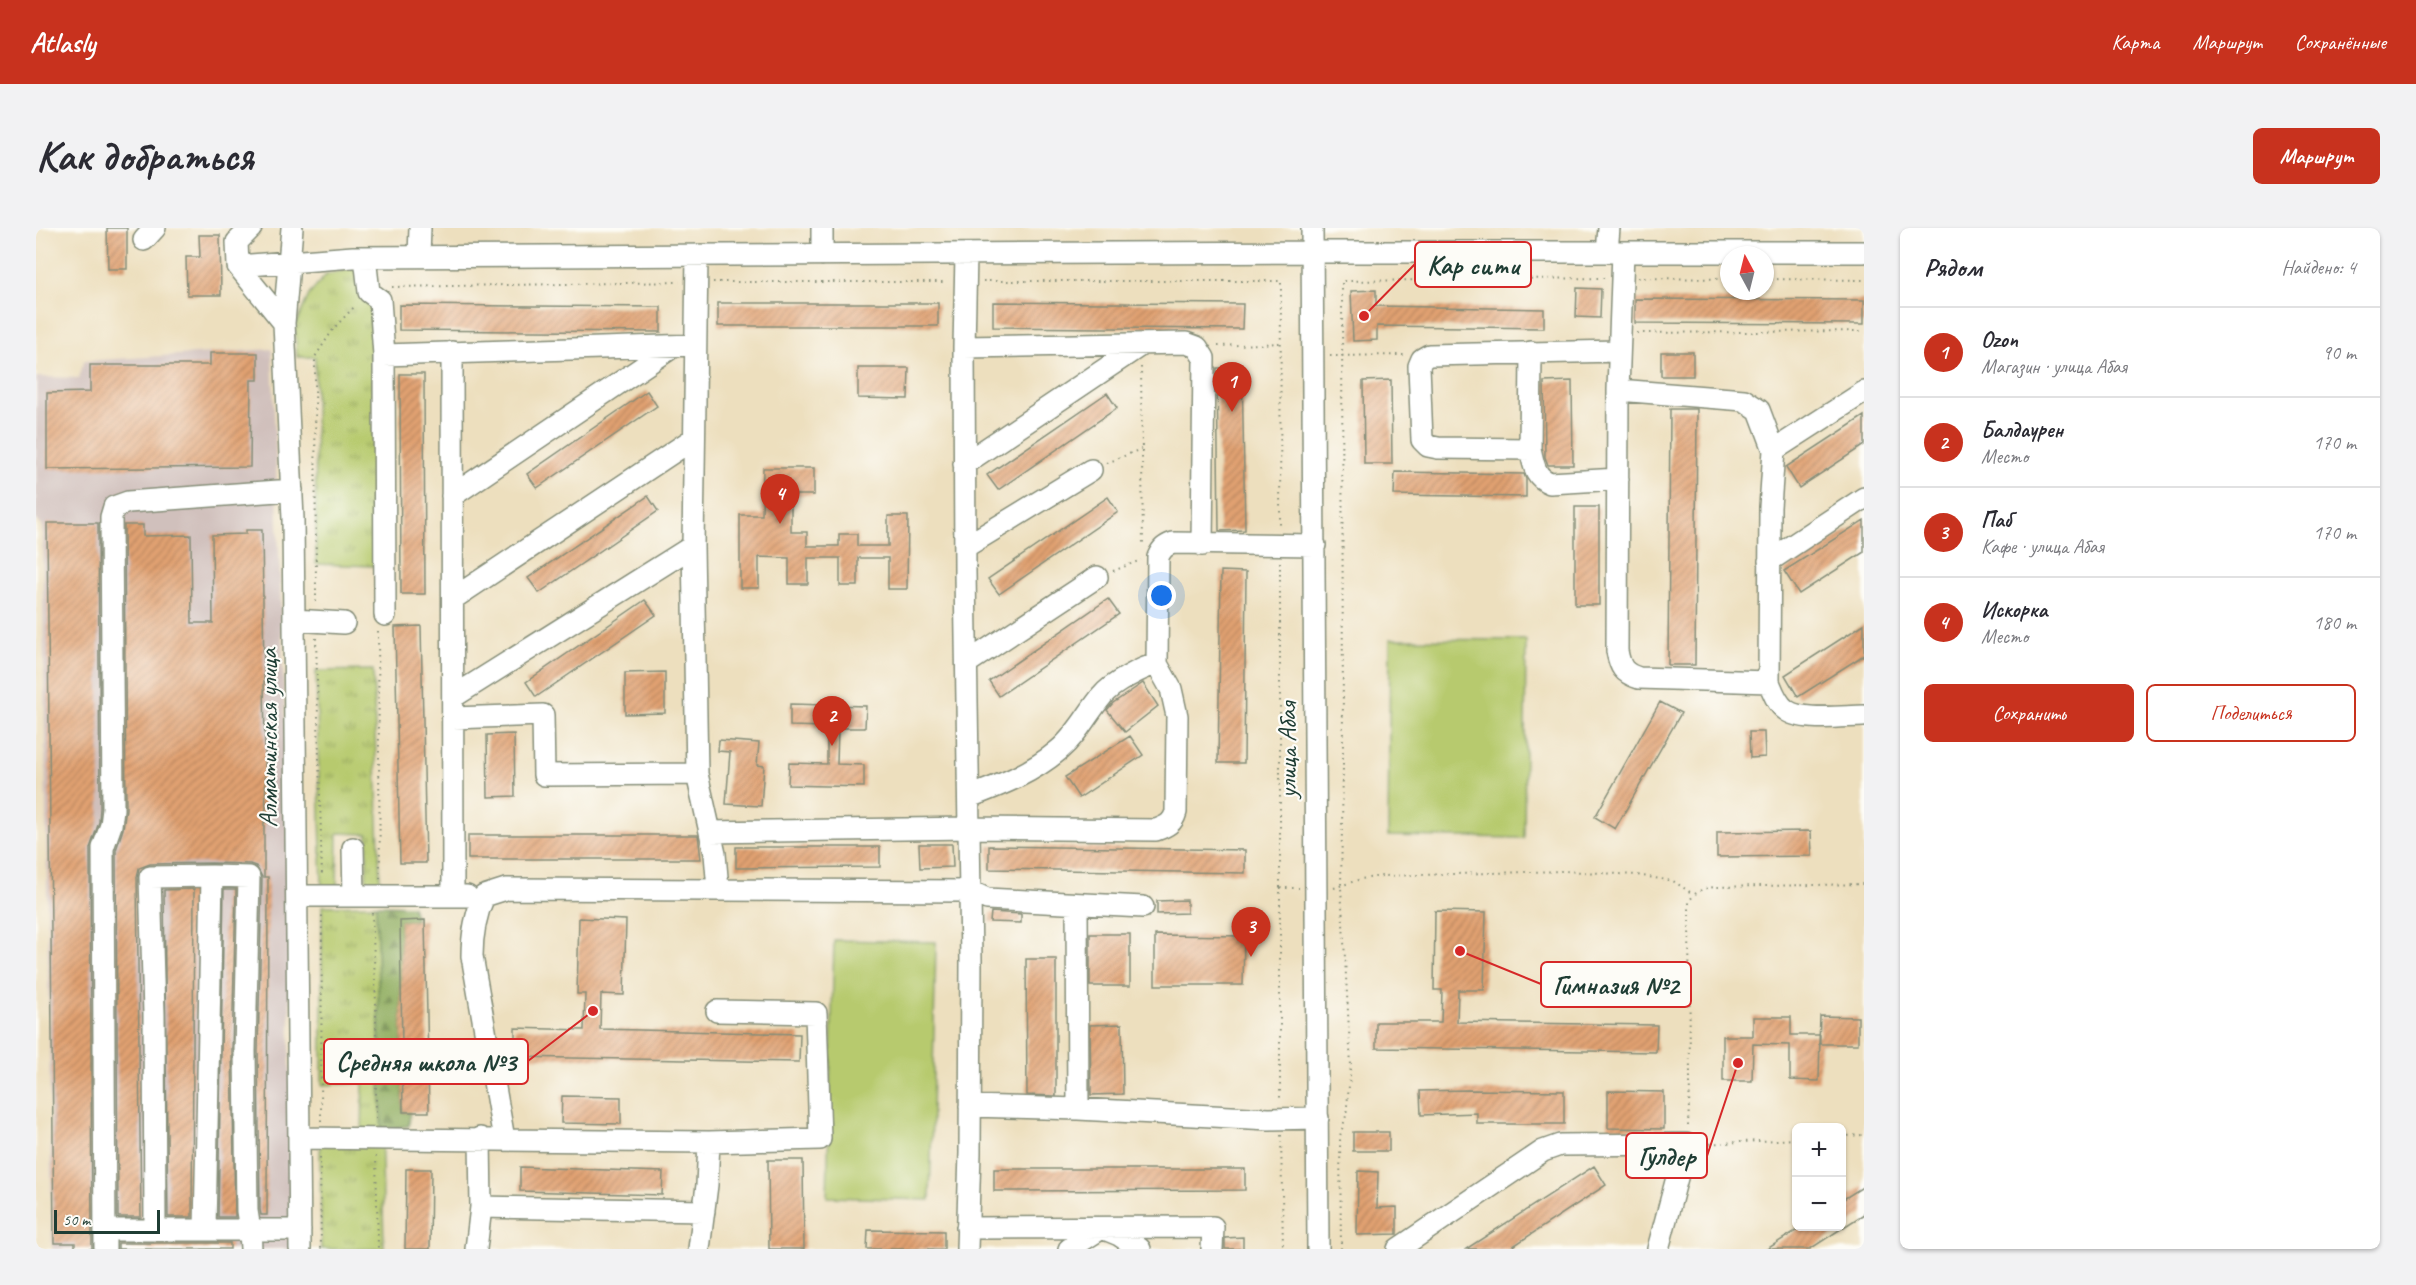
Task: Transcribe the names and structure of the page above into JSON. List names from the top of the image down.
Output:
{
  "streets": {
    "street": ["Алматинская улица", "улица Абая"]
  },
  "places": [
    "Кар сити",
    "Гимназия №2",
    "Средняя школа №3",
    "Гулдер"
  ],
  "scale_bar": "50 m",
  "north": "top",
  "page": {
    "header": "Atlasly",
    "nav": ["Карта", "Маршрут", "Сохранённые"],
    "buttons": [
      "Маршрут",
      ["Сохранить", "Поделиться"]
    ],
    "title": "Как добраться",
    "heading": ["Рядом", "Найдено: 4"],
    "list": [
      {
        "mark": "1",
        "name": "Ozon",
        "note": "Магазин · улица Абая",
        "value": "90 m"
      },
      {
        "mark": "2",
        "name": "Балдаурен",
        "note": "Место",
        "value": "170 m"
      },
      {
        "mark": "3",
        "name": "Паб",
        "note": "Кафе · улица Абая",
        "value": "170 m"
      },
      {
        "mark": "4",
        "name": "Искоркa",
        "note": "Место",
        "value": "180 m"
      }
    ],
    "pins": [
      "1",
      "4",
      "2",
      "3"
    ],
    "map_buttons": ["+", "−"],
    "scale": "50 m"
  }
}
